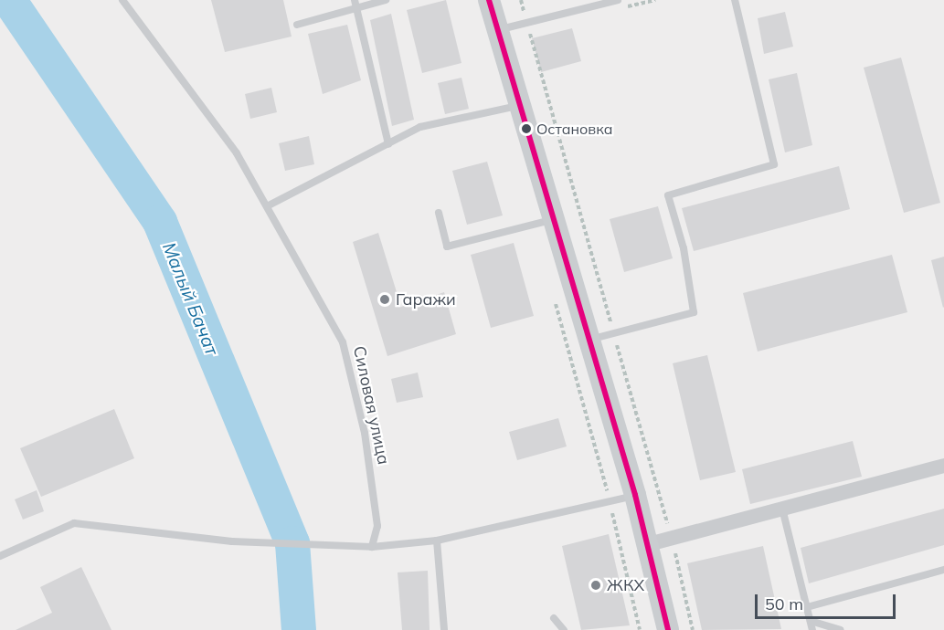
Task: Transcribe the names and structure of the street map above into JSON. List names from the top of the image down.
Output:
{
  "streets": {
    "lane": ["Силовая улица"]
  },
  "water": ["Малый Бачат"],
  "places": ["Остановка", "Гаражи", "ЖКХ"],
  "scale_bar": "50 m"
}
